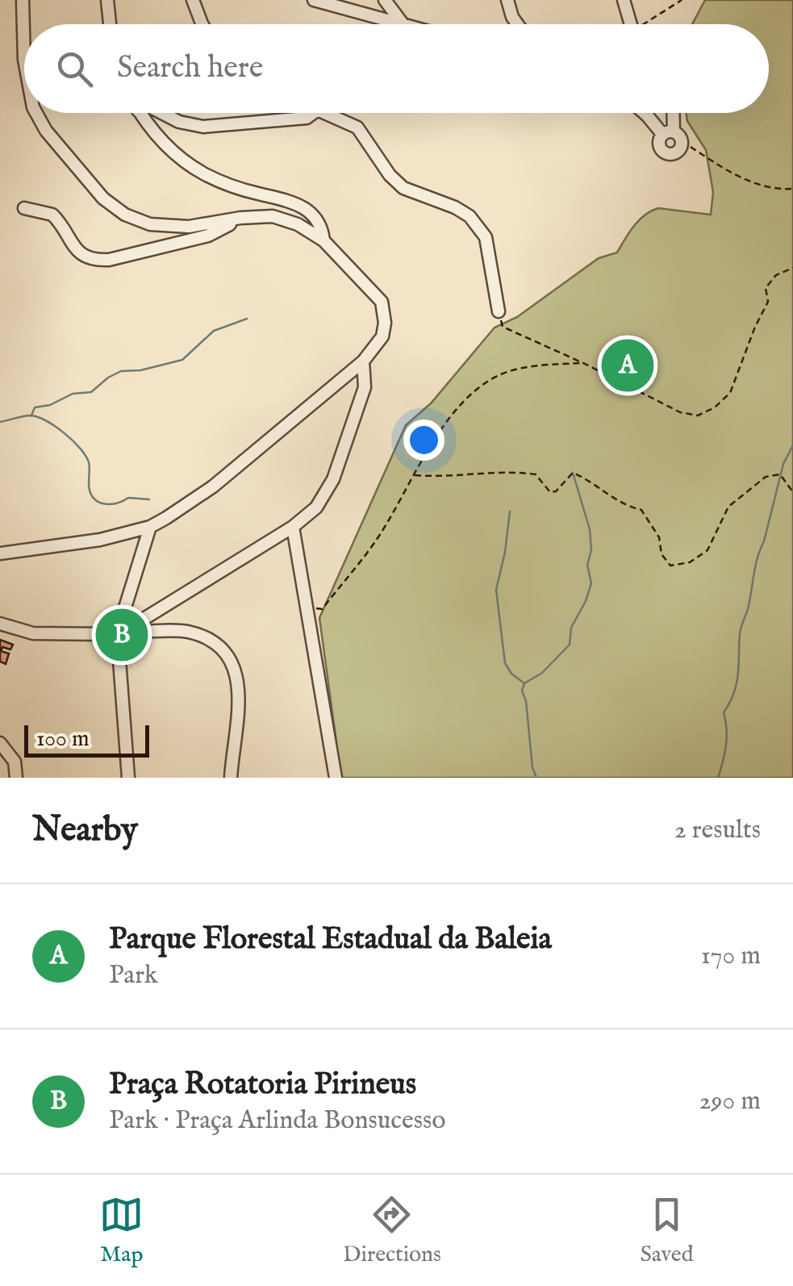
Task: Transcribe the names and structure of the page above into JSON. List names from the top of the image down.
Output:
{
  "scale_bar": "100 m",
  "page": {
    "search": "Search here",
    "pins": ["A", "B"],
    "scale": "100 m",
    "heading": ["Nearby", "2 results"],
    "list": [
      {
        "mark": "A",
        "name": "Parque Florestal Estadual da Baleia",
        "note": "Park",
        "value": "170 m"
      },
      {
        "mark": "B",
        "name": "Praça Rotatoria Pirineus",
        "note": "Park · Praça Arlinda Bonsucesso",
        "value": "290 m"
      }
    ],
    "nav": ["Map", "Directions", "Saved"]
  }
}
